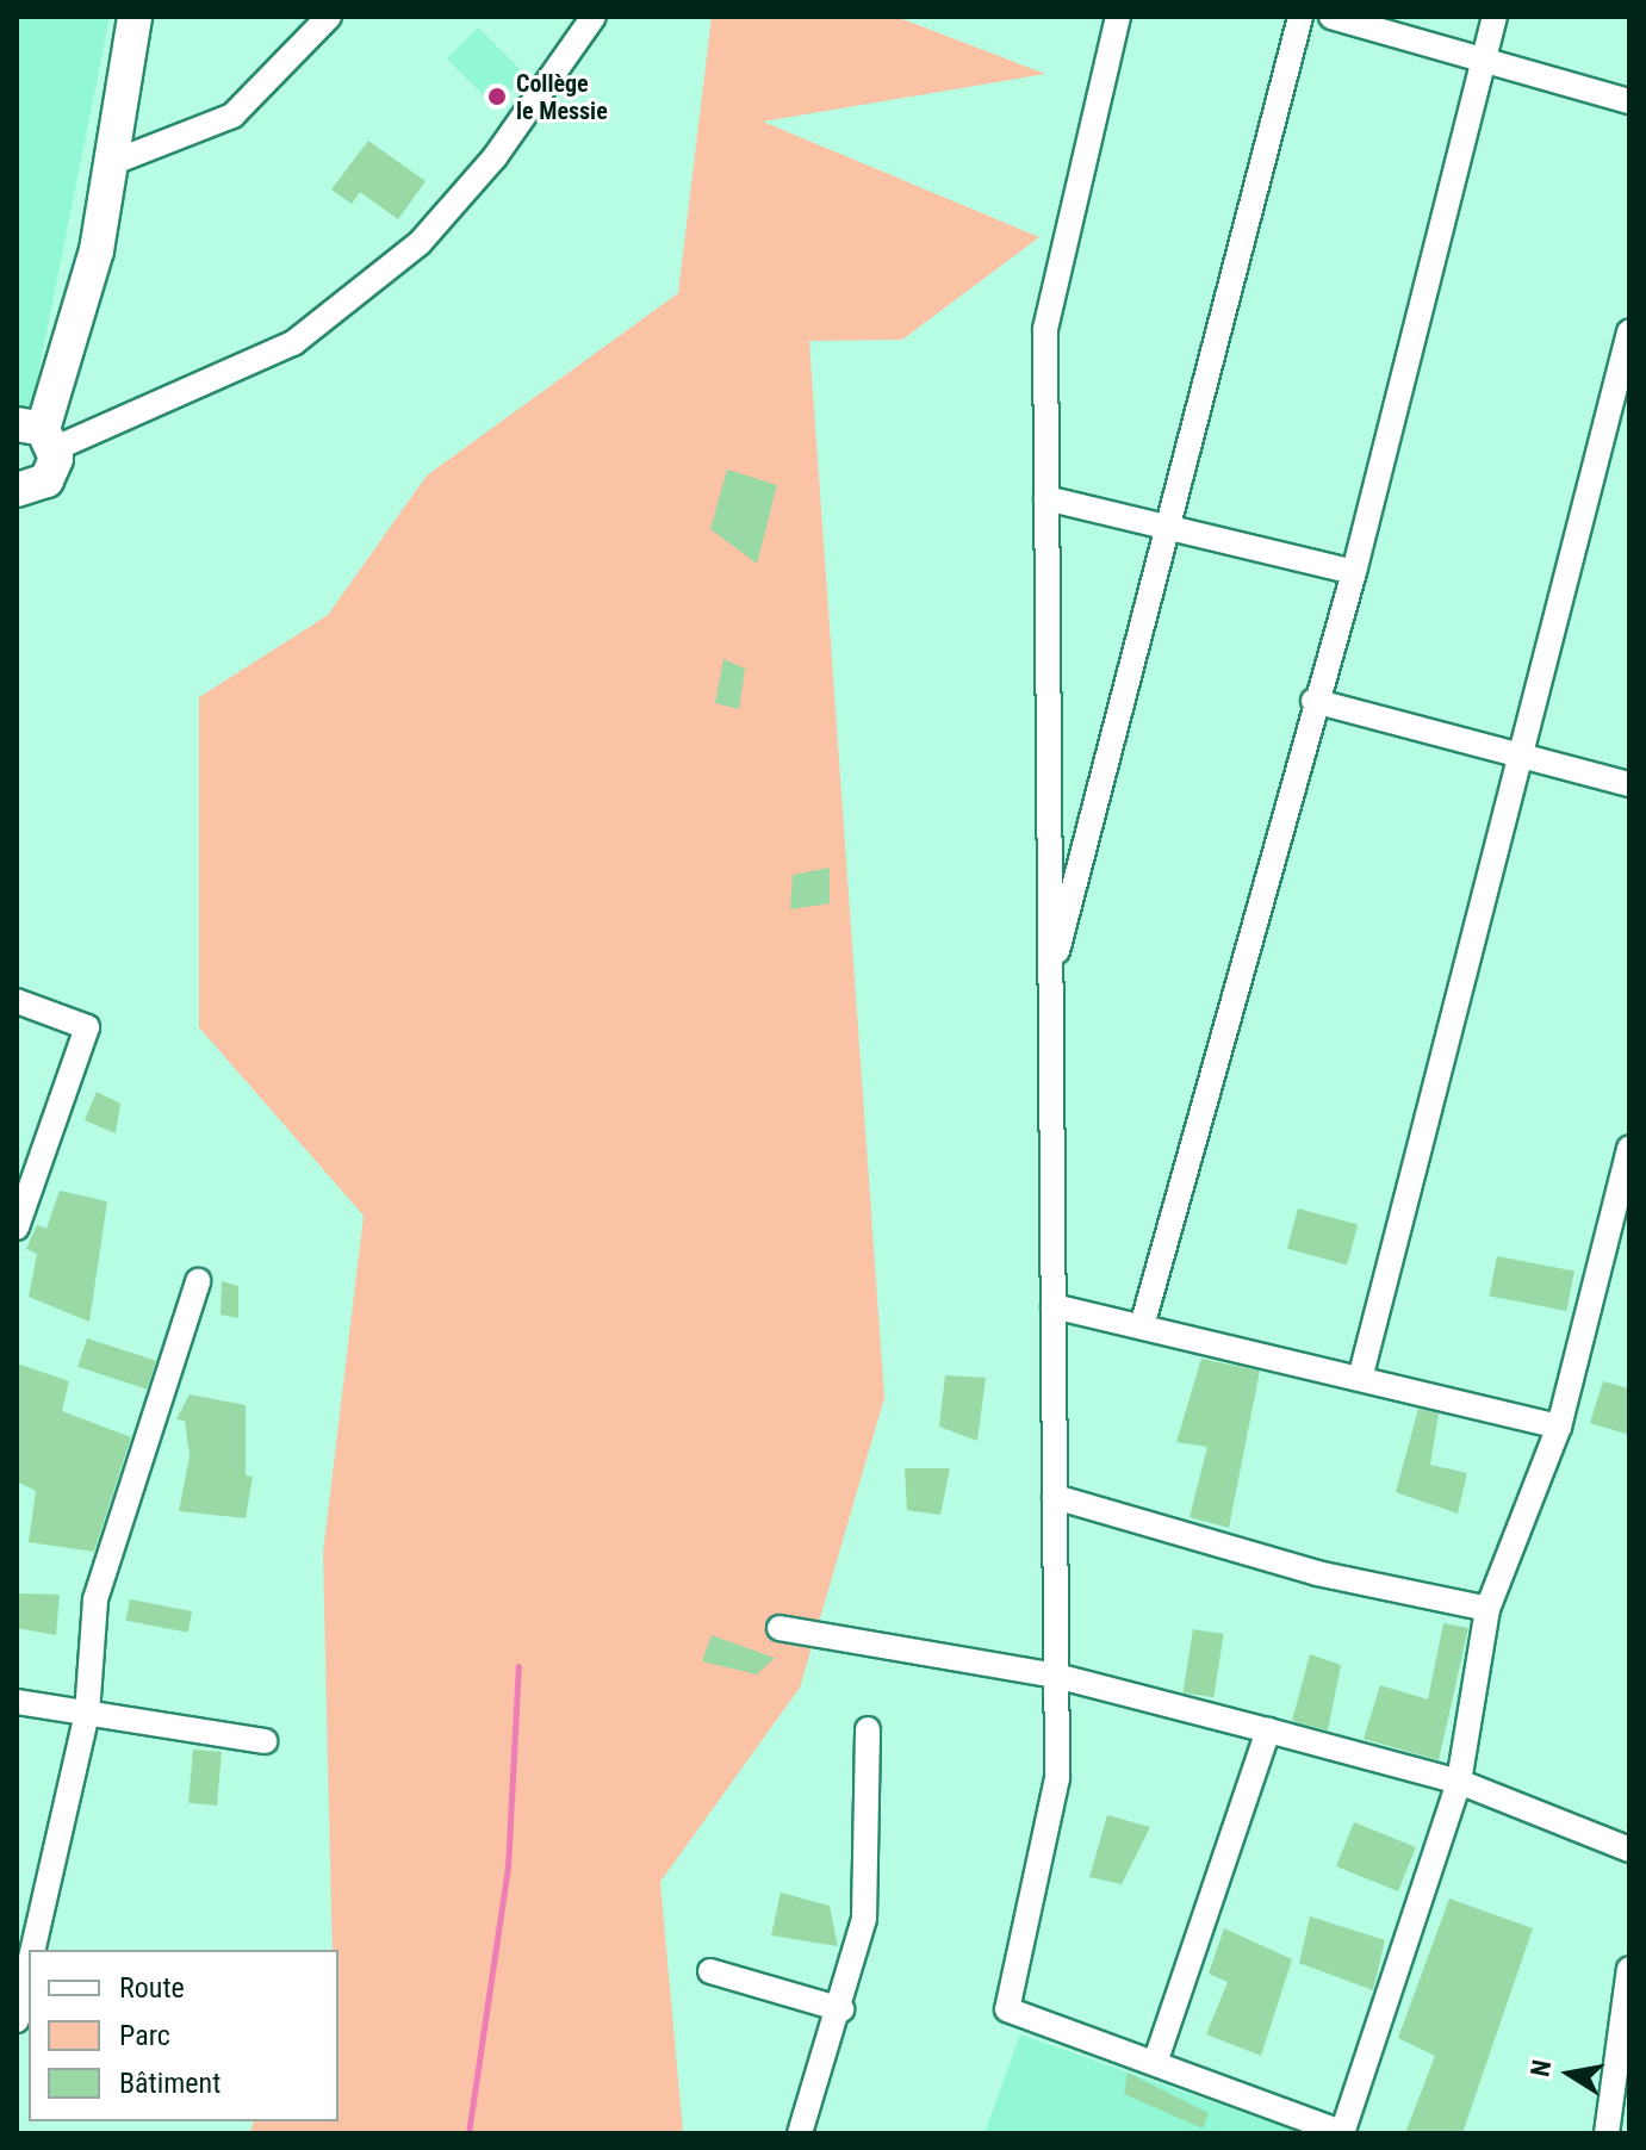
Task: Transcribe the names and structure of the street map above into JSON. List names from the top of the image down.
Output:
{
  "places": ["Collège le Messie"],
  "legend": ["Route", "Parc", "Bâtiment"],
  "north": "left"
}
